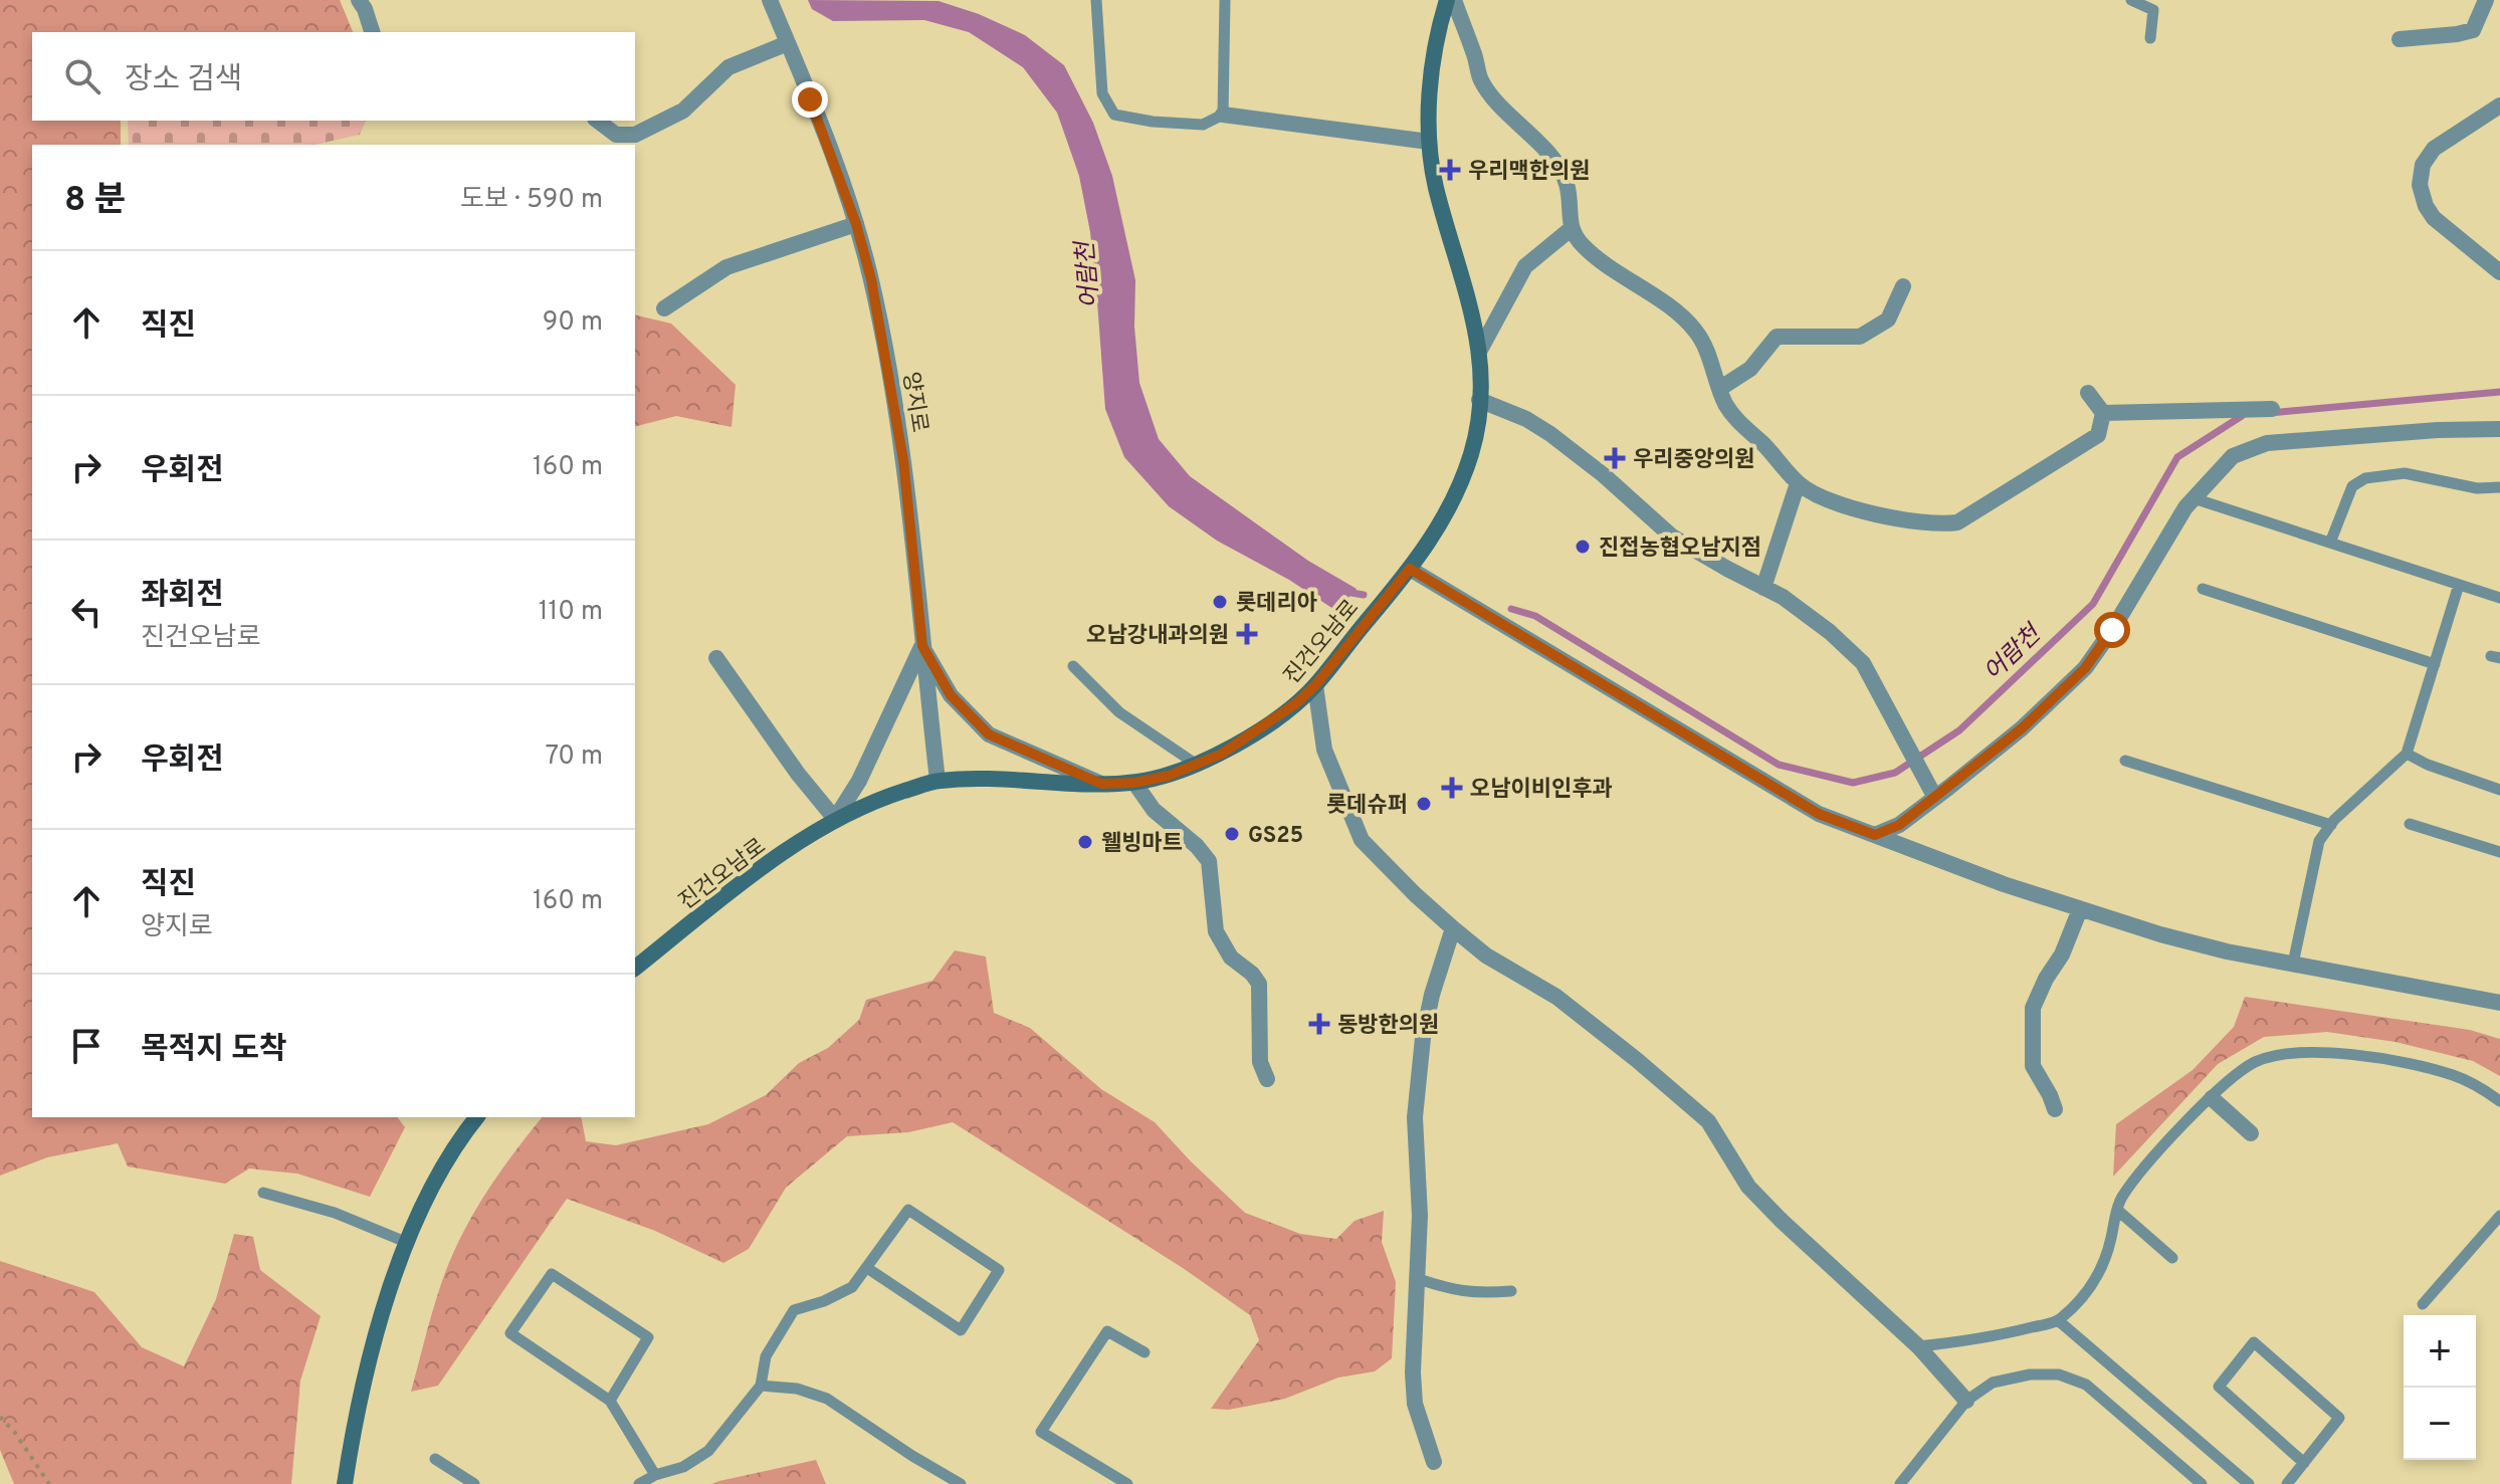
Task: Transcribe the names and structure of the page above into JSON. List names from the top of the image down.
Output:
{
  "streets": {
    "main road": ["진건오남로"],
    "street": ["양지로"]
  },
  "crossings": [
    ["양지로", "진건오남로"]
  ],
  "water": ["어람천"],
  "places": {
    "health": [
      "우리맥한의원",
      "우리중앙의원",
      "오남강내과의원",
      "오남이비인후과",
      "동방한의원"
    ],
    "other": [
      "진접농협오남지점",
      "롯데리아",
      "롯데슈퍼",
      "GS25",
      "웰빙마트"
    ]
  },
  "page": {
    "search": "장소 검색",
    "heading": ["8 분", "도보 · 590 m"],
    "list": [
      ["직진", "90 m"],
      ["우회전", "160 m"],
      ["좌회전", "진건오남로", "110 m"],
      ["우회전", "70 m"],
      ["직진", "양지로", "160 m"],
      "목적지 도착"
    ],
    "map_buttons": ["+", "−"]
  }
}
